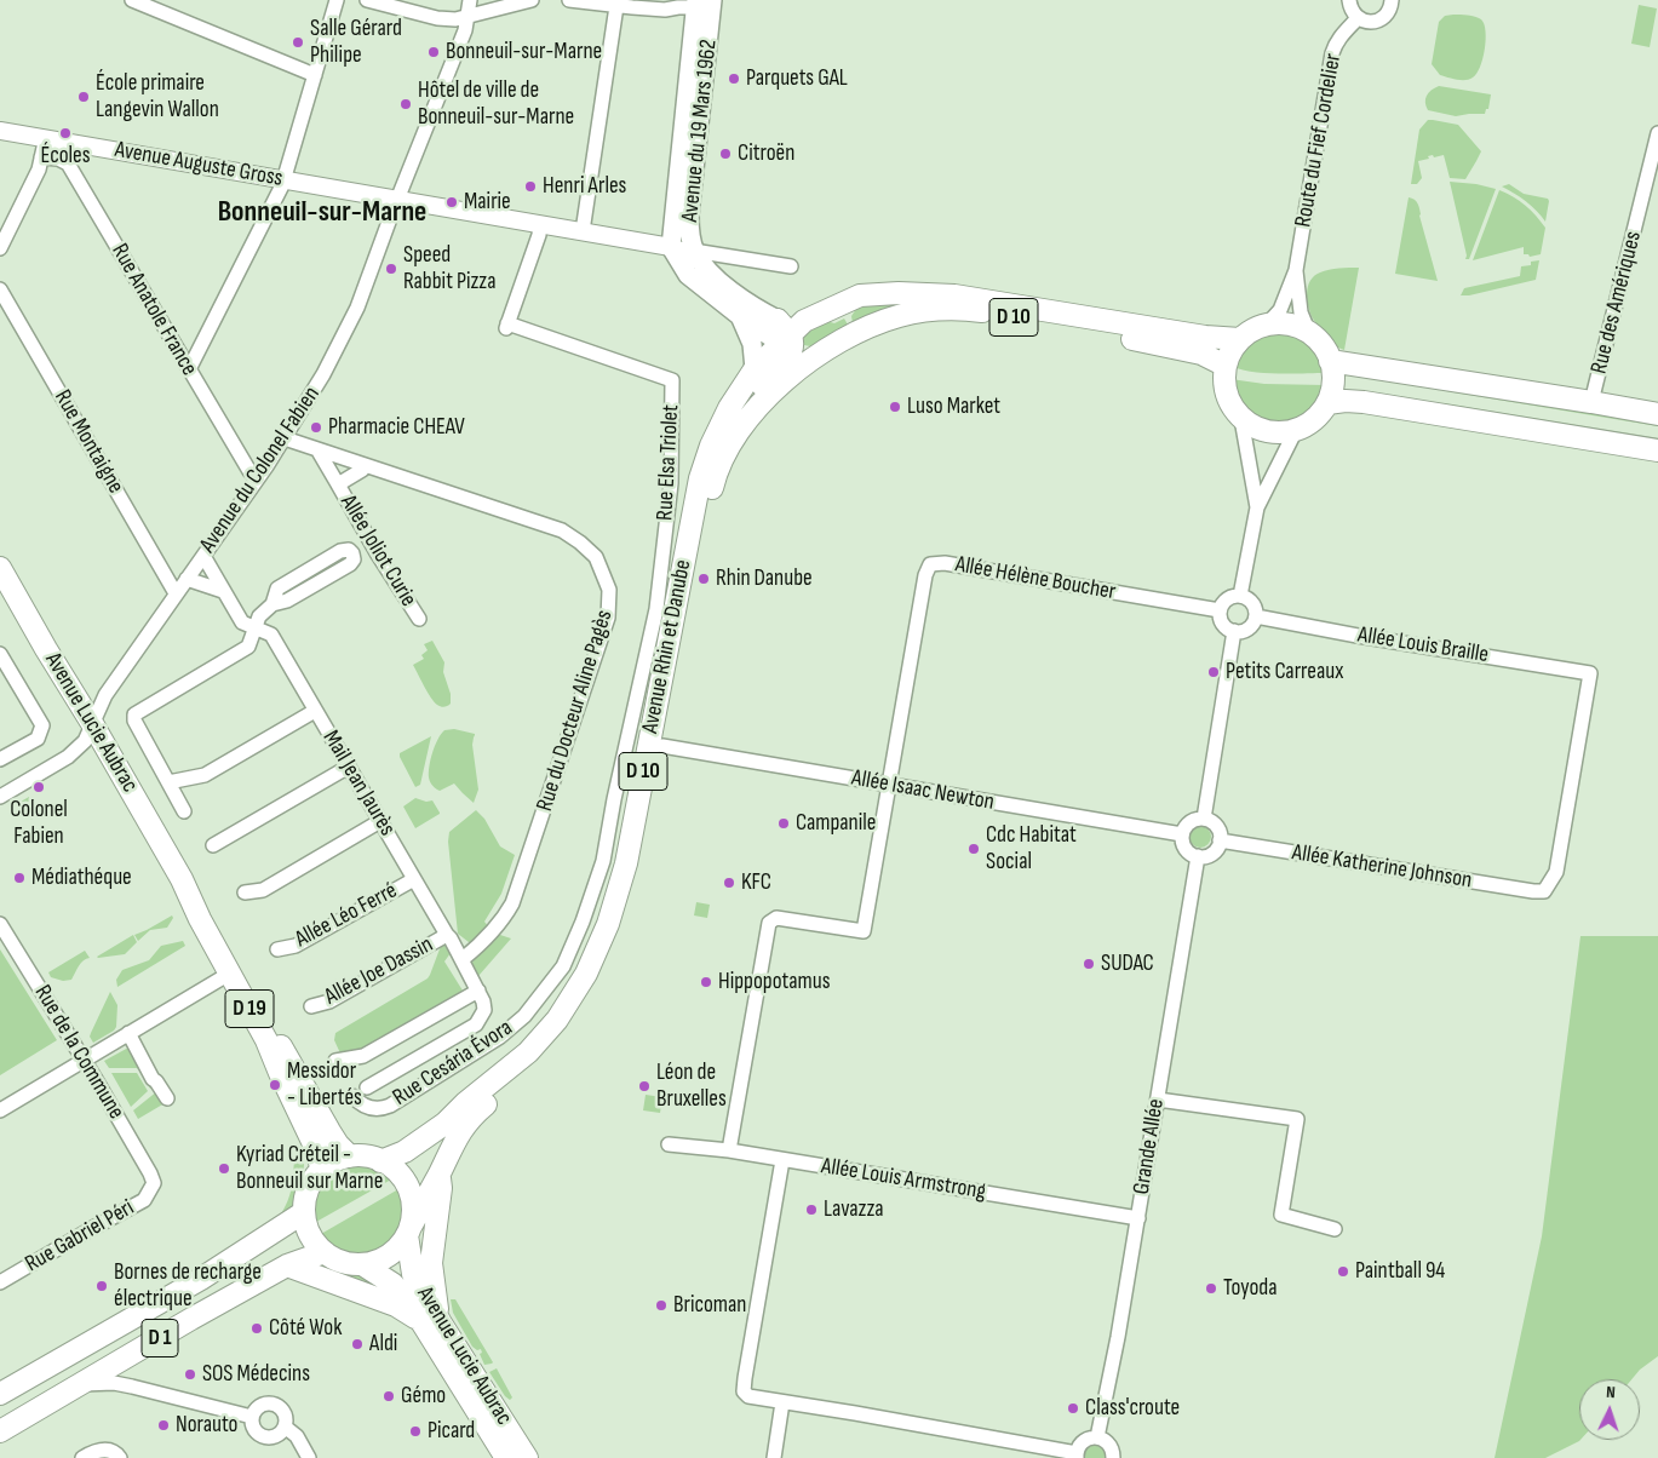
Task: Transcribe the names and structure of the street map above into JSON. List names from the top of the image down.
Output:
{
  "streets": {
    "main road": [
      "Avenue du 19 Mars 1962",
      "D 10",
      "Avenue Rhin et Danube",
      "Avenue Lucie Aubrac",
      "D 19",
      "D 1"
    ],
    "street": [
      "Route du Fief Cordelier",
      "Avenue Auguste Gross",
      "Rue des Amériques",
      "Rue Anatole France",
      "Rue Montaigne",
      "Rue Elsa Triolet",
      "Avenue du Colonel Fabien",
      "Allée Joliot Curie",
      "Allée Hélène Boucher",
      "Allée Louis Braille",
      "Rue du Docteur Aline Pagès",
      "Mail Jean Jaurès",
      "Allée Isaac Newton",
      "Allée Katherine Johnson",
      "Allée Léo Ferré",
      "Allée Joe Dassin",
      "Rue de la Commune",
      "Rue Cesária Évora",
      "Grande Allée",
      "Allée Louis Armstrong",
      "Rue Gabriel Péri"
    ]
  },
  "crossings": [
    ["Avenue du 19 Mars 1962", "Avenue Auguste Gross"],
    ["Route du Fief Cordelier", "D 10"],
    ["Avenue Auguste Gross", "Rue Elsa Triolet"],
    ["Avenue Auguste Gross", "Avenue du Colonel Fabien"],
    ["Rue Anatole France", "Avenue du Colonel Fabien"],
    ["D 10", "Avenue Rhin et Danube"],
    ["Rue Montaigne", "Avenue du Colonel Fabien"],
    ["Rue Elsa Triolet", "Rue Cesária Évora"],
    ["Avenue du Colonel Fabien", "Rue du Docteur Aline Pagès"],
    ["Avenue du Colonel Fabien", "Avenue Lucie Aubrac"],
    ["Avenue du Colonel Fabien", "Mail Jean Jaurès"],
    ["Allée Joliot Curie", "Rue du Docteur Aline Pagès"],
    ["Allée Hélène Boucher", "Allée Louis Braille"],
    ["Allée Hélène Boucher", "Allée Isaac Newton"],
    ["Allée Louis Braille", "Allée Katherine Johnson"],
    ["Avenue Rhin et Danube", "Avenue Lucie Aubrac"],
    ["Avenue Rhin et Danube", "Allée Isaac Newton"],
    ["Avenue Rhin et Danube", "D 1"],
    ["Rue du Docteur Aline Pagès", "Mail Jean Jaurès"],
    ["Avenue Lucie Aubrac", "D 1"],
    ["Mail Jean Jaurès", "Allée Léo Ferré"],
    ["Mail Jean Jaurès", "Allée Joe Dassin"],
    ["Allée Isaac Newton", "Allée Katherine Johnson"],
    ["Allée Isaac Newton", "Grande Allée"],
    ["Allée Katherine Johnson", "Grande Allée"],
    ["Rue de la Commune", "Rue Gabriel Péri"],
    ["Grande Allée", "Allée Louis Armstrong"]
  ],
  "districts": ["Bonneuil-sur-Marne"],
  "places": [
    "Salle Gérard Philipe",
    "Bonneuil-sur-Marne",
    "Parquets GAL",
    "École primaire Langevin Wallon",
    "Hôtel de ville de Bonneuil-sur-Marne",
    "Écoles",
    "Citroën",
    "Henri Arles",
    "Mairie",
    "Speed Rabbit Pizza",
    "Luso Market",
    "Pharmacie CHEAV",
    "Rhin Danube",
    "Petits Carreaux",
    "Colonel Fabien",
    "Campanile",
    "Cdc Habitat Social",
    "Médiathéque",
    "KFC",
    "SUDAC",
    "Hippopotamus",
    "Messidor - Libertés",
    "Léon de Bruxelles",
    "Kyriad Créteil - Bonneuil sur Marne",
    "Lavazza",
    "Paintball 94",
    "Bornes de recharge électrique",
    "Toyoda",
    "Bricoman",
    "Côté Wok",
    "Aldi",
    "SOS Médecins",
    "Gémo",
    "Class'croute",
    "Norauto",
    "Picard"
  ],
  "north": "top"
}
